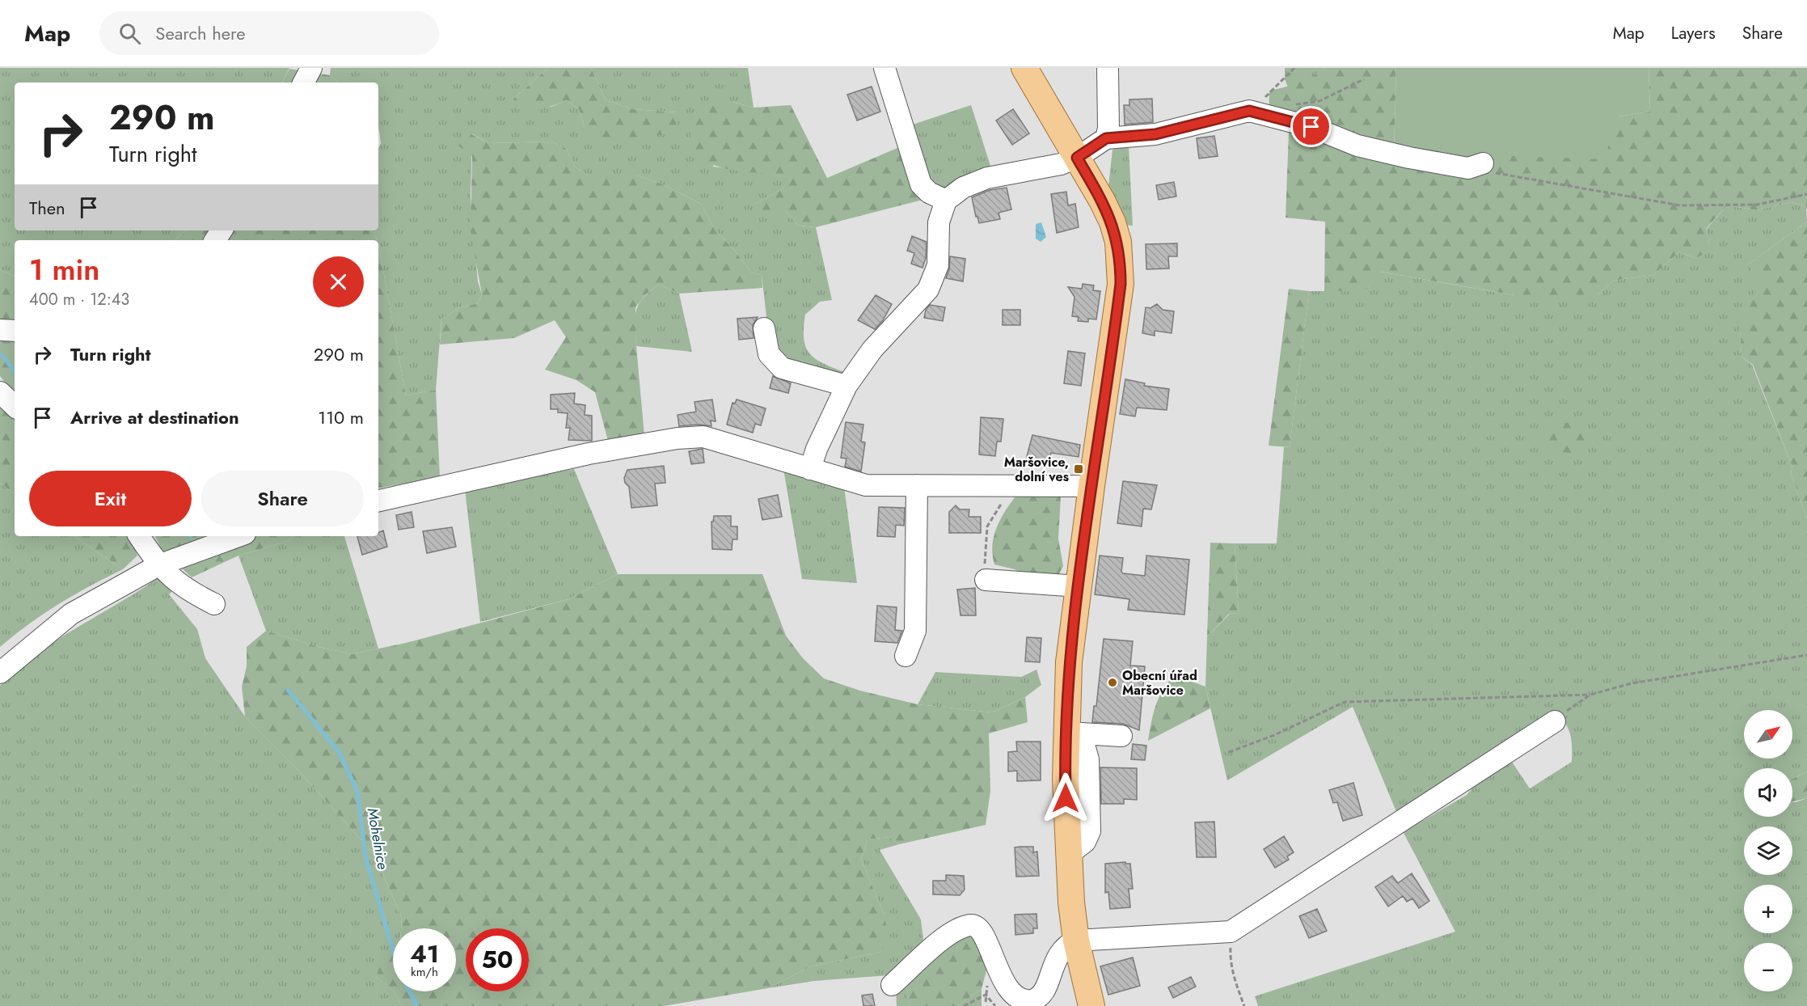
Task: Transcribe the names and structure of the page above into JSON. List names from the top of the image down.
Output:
{
  "water": ["Mohelnice"],
  "places": {
    "transit": ["Maršovice, dolní ves"],
    "other": ["Obecní úřad Maršovice"]
  },
  "north": "top right",
  "page": {
    "header": "Map",
    "search": "Search here",
    "nav": ["Map", "Layers", "Share"],
    "turn": ["290 m", "Turn right"],
    "then": "Then",
    "heading": ["1 min", "400 m · 12:43"],
    "list": [
      {
        "name": "Turn right",
        "value": "290 m"
      },
      {
        "name": "Arrive at destination",
        "value": "110 m"
      }
    ],
    "buttons": ["Exit", "Share"],
    "map_buttons": ["+", "−"],
    "speed": "41 km/h",
    "limit": "50"
  }
}
